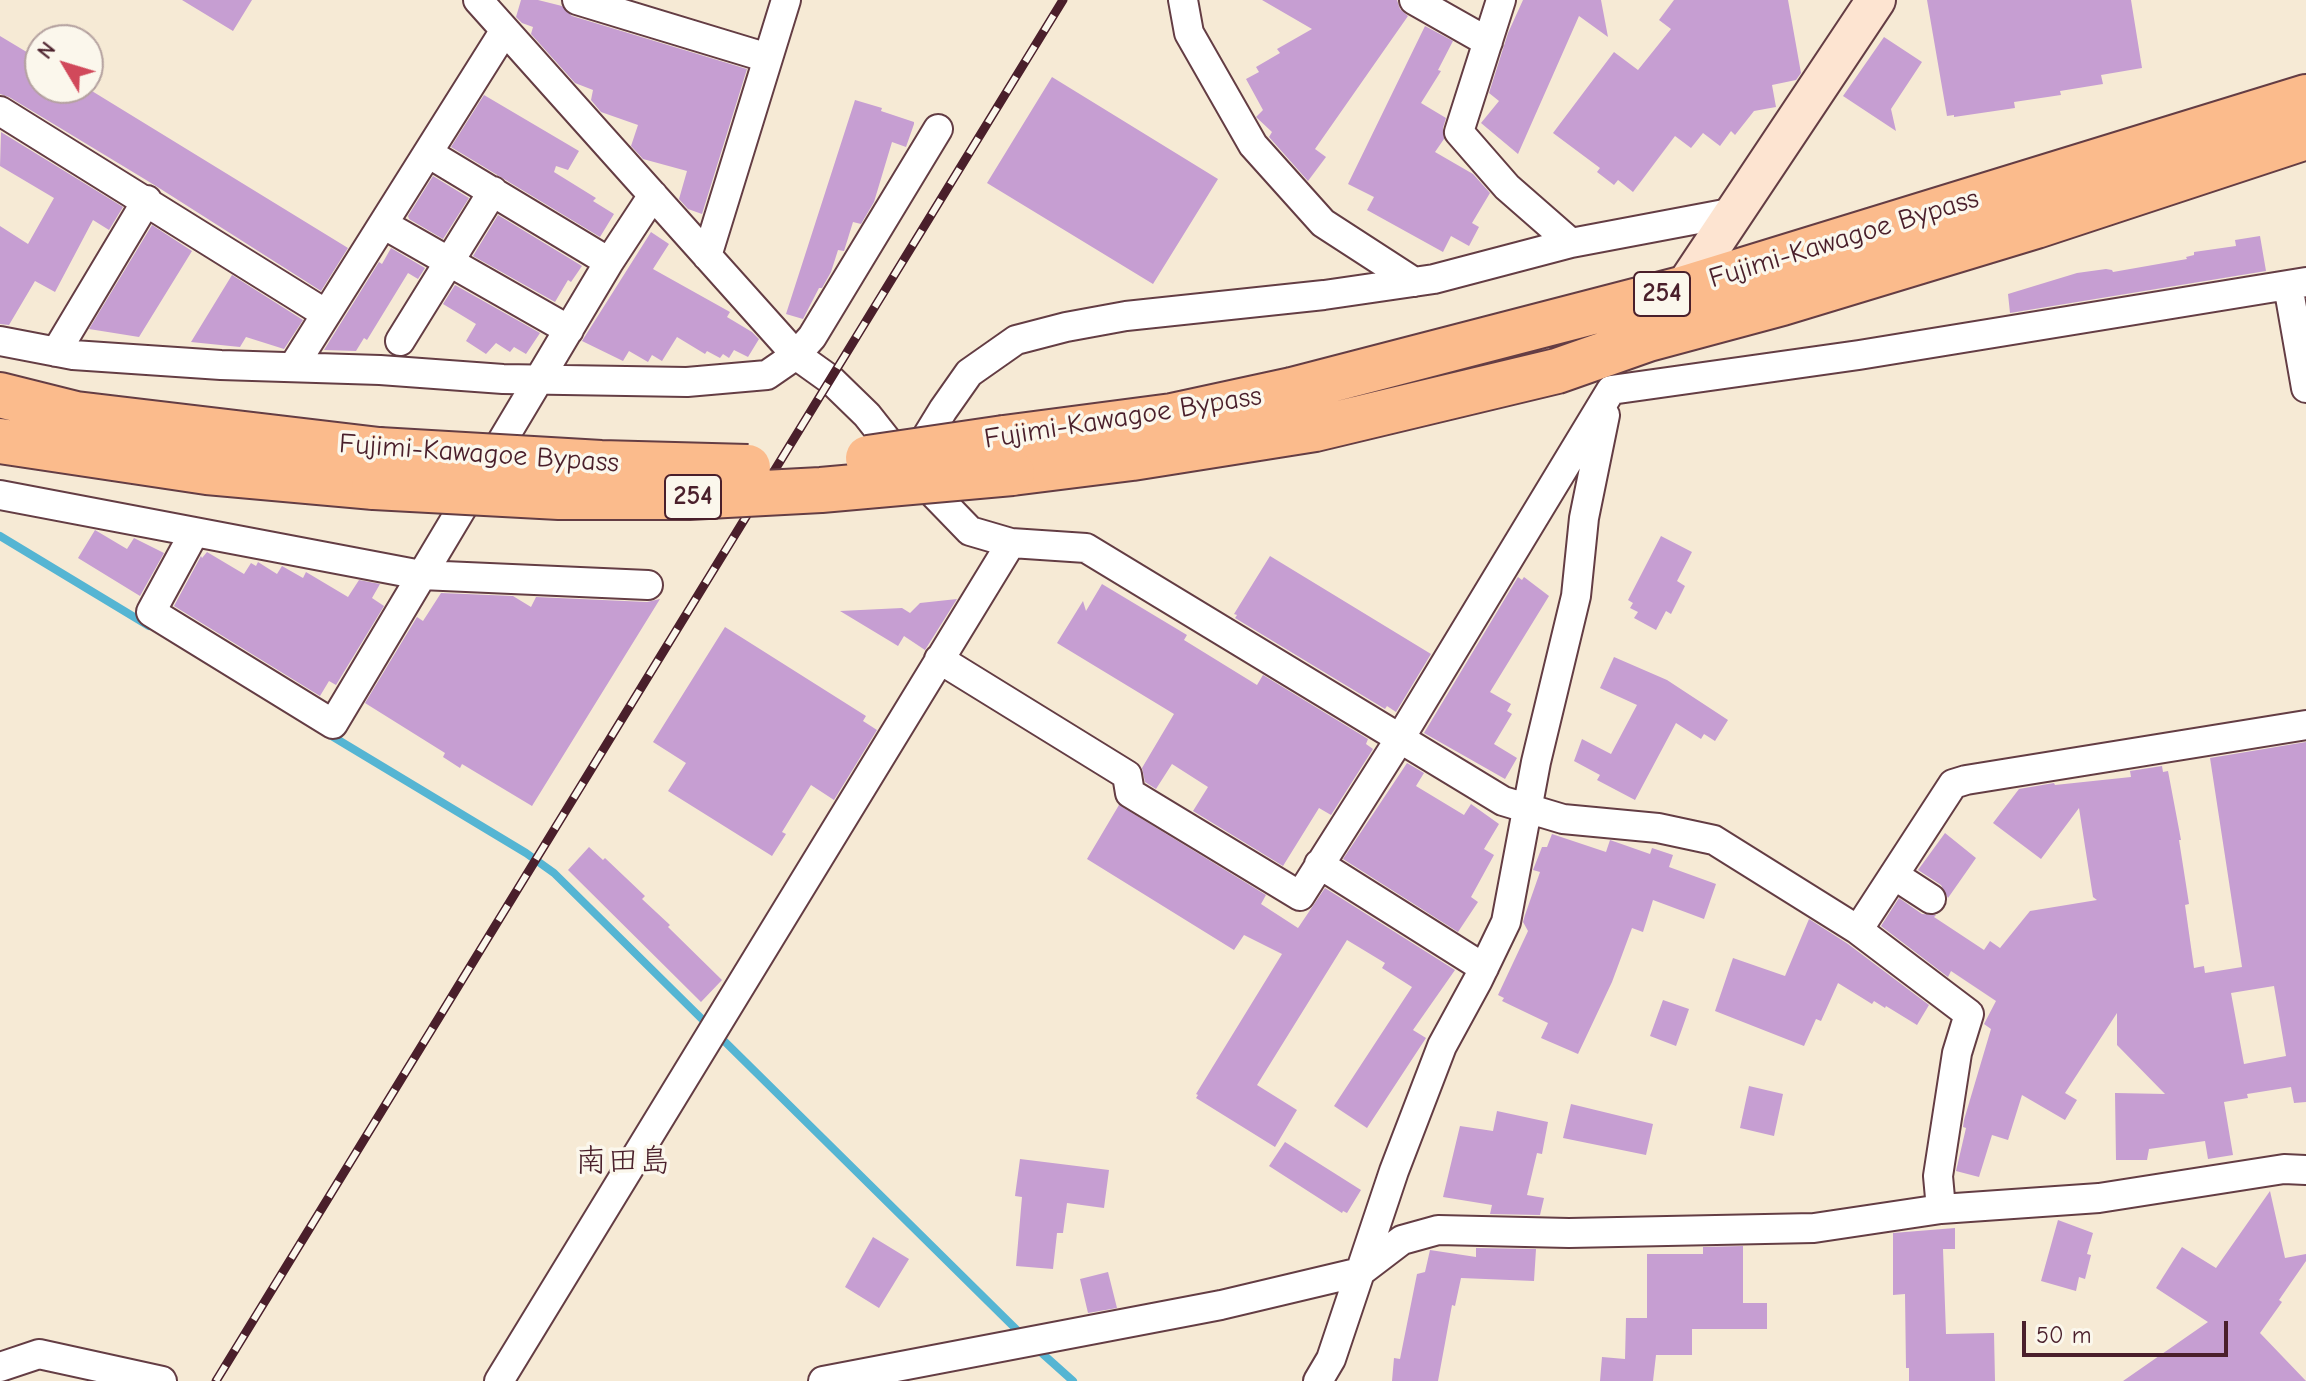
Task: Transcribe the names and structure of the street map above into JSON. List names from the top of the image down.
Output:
{
  "streets": {
    "highway": ["Fujimi-Kawagoe Bypass", "254"]
  },
  "districts": ["南田島"],
  "scale_bar": "50 m",
  "north": "top left"
}
